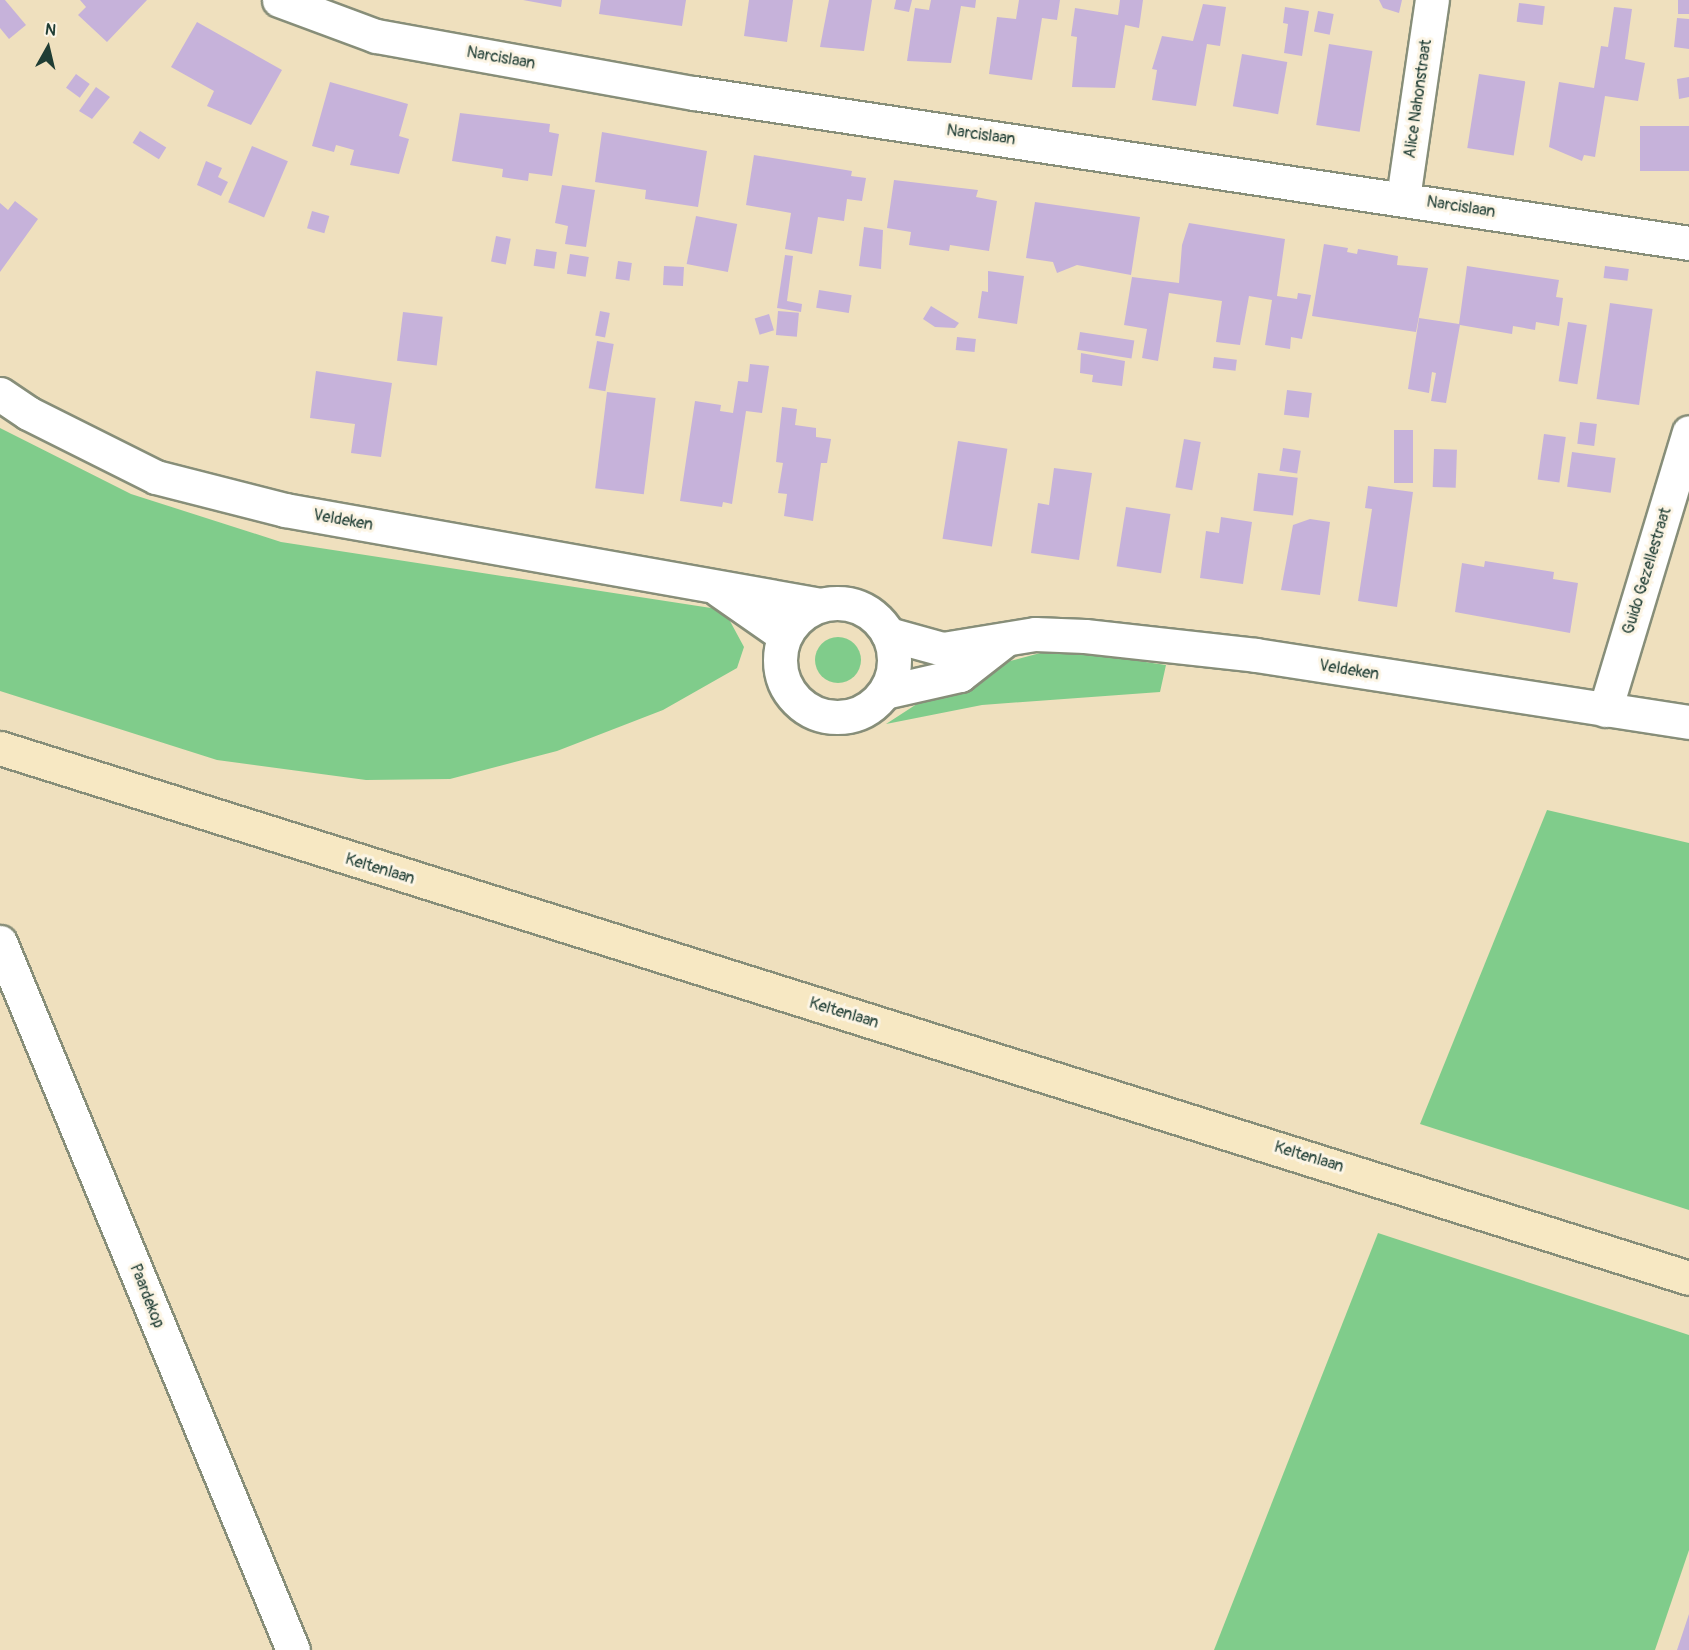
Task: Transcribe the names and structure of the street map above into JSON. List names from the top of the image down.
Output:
{
  "streets": {
    "main road": ["Keltenlaan"],
    "street": [
      "Narcislaan",
      "Alice Nahonstraat",
      "Veldeken",
      "Guido Gezellestraat",
      "Paardekop"
    ]
  },
  "crossings": [
    ["Narcislaan", "Alice Nahonstraat"],
    ["Veldeken", "Guido Gezellestraat"]
  ],
  "north": "top"
}
